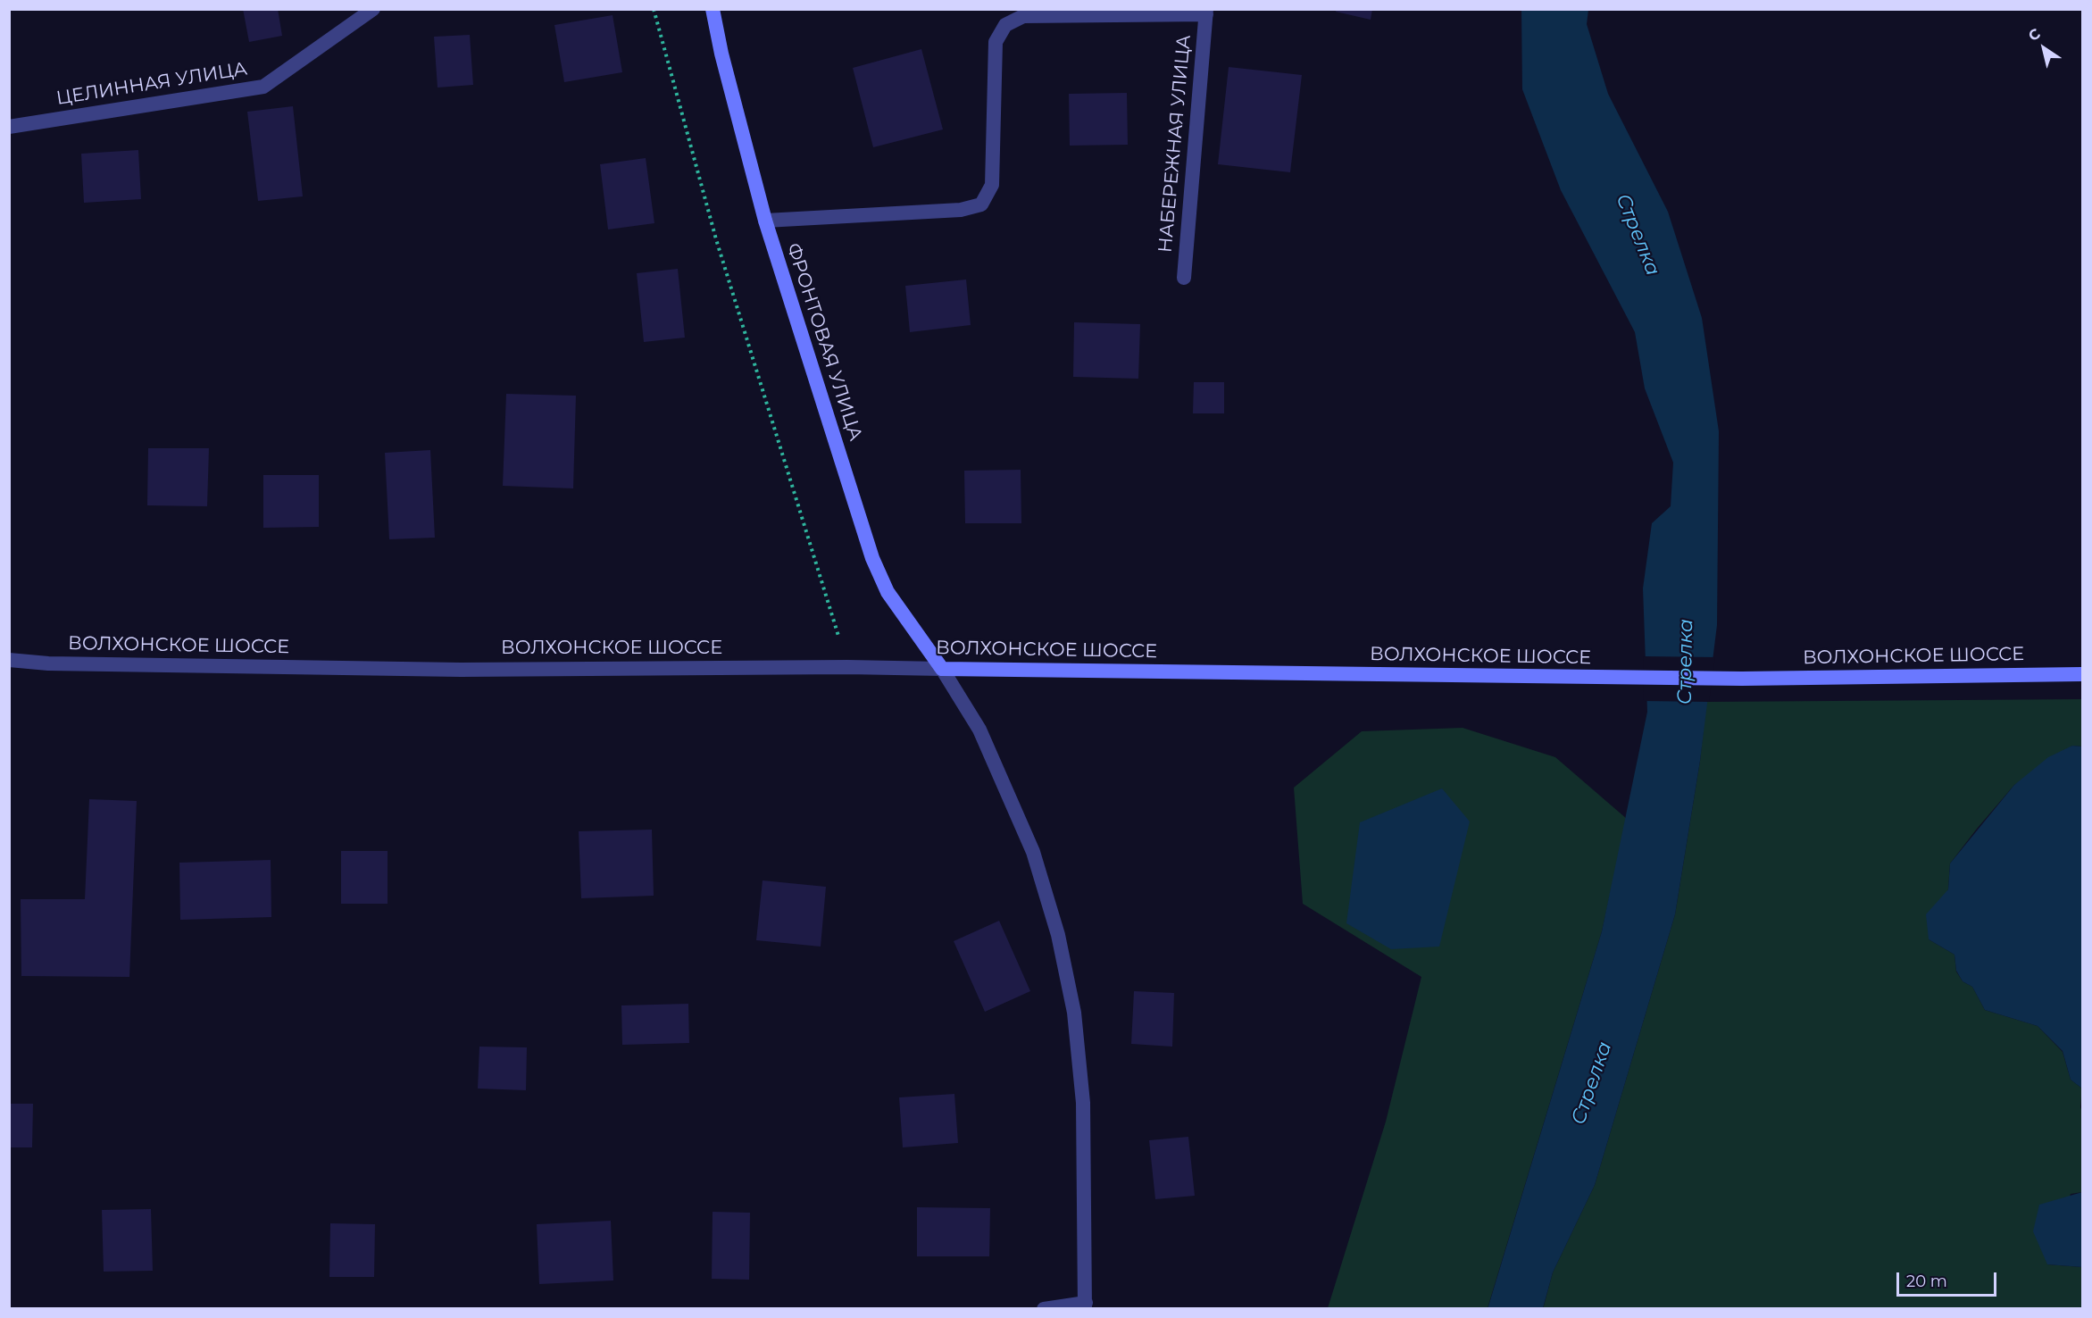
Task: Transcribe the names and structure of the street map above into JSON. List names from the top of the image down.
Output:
{
  "streets": {
    "main road": ["ФРОНТОВАЯ УЛИЦА", "ВОЛХОНСКОЕ ШОССЕ"],
    "street": ["ЦЕЛИННАЯ УЛИЦА", "НАБЕРЕЖНАЯ УЛИЦА"]
  },
  "crossings": [
    ["НАБЕРЕЖНАЯ УЛИЦА", "ФРОНТОВАЯ УЛИЦА"],
    ["ФРОНТОВАЯ УЛИЦА", "ВОЛХОНСКОЕ ШОССЕ"]
  ],
  "water": ["Стрелка"],
  "scale_bar": "20 m",
  "north": "top left"
}
